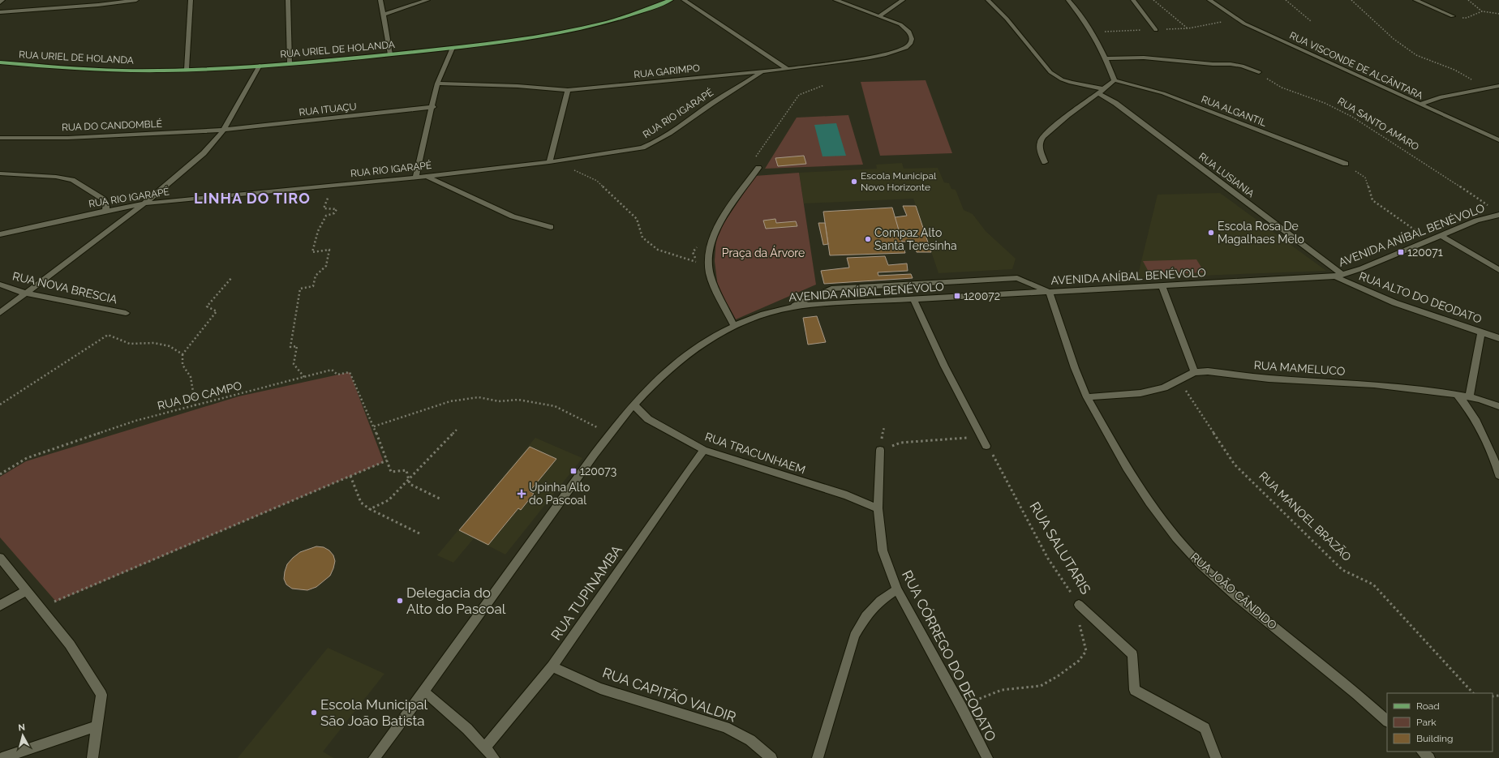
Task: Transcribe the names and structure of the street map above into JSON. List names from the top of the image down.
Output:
{
  "streets": {
    "main road": ["RUA URIEL DE HOLANDA"],
    "street": [
      "RUA VISCONDE DE ALCÂNTARA",
      "RUA GARIMPO",
      "RUA ITUAÇU",
      "RUA ALGANTIL",
      "RUA RIO IGARAPÉ",
      "RUA DO CANDOMBLÉ",
      "RUA LUSIANIA",
      "AVENIDA ANÍBAL BENÉVOLO",
      "RUA NOVA BRESCIA",
      "RUA ALTO DO DEODATO",
      "RUA MAMELUCO",
      "RUA TRACUNHAEM",
      "RUA JOÃO CÂNDIDO",
      "RUA TUPINAMBA",
      "RUA CÓRREGO DO DEODATO",
      "RUA CAPITÃO VALDIR"
    ],
    "path": [
      "RUA SANTO AMARO",
      "RUA DO CAMPO",
      "RUA MANOEL BRAZÃO",
      "RUA SALUTARIS"
    ]
  },
  "crossings": [
    ["RUA GARIMPO", "RUA RIO IGARAPÉ"],
    ["RUA ITUAÇU", "RUA DO CANDOMBLÉ"],
    ["RUA LUSIANIA", "AVENIDA ANÍBAL BENÉVOLO"],
    ["RUA LUSIANIA", "RUA ALTO DO DEODATO"],
    ["AVENIDA ANÍBAL BENÉVOLO", "RUA ALTO DO DEODATO"],
    ["AVENIDA ANÍBAL BENÉVOLO", "RUA TRACUNHAEM"],
    ["AVENIDA ANÍBAL BENÉVOLO", "RUA JOÃO CÂNDIDO"],
    ["RUA MAMELUCO", "RUA MANOEL BRAZÃO"],
    ["RUA MAMELUCO", "RUA JOÃO CÂNDIDO"],
    ["RUA TRACUNHAEM", "RUA TUPINAMBA"],
    ["RUA TRACUNHAEM", "RUA CÓRREGO DO DEODATO"],
    ["RUA SALUTARIS", "RUA CÓRREGO DO DEODATO"],
    ["RUA TUPINAMBA", "RUA CAPITÃO VALDIR"]
  ],
  "districts": ["LINHA DO TIRO"],
  "parks": ["Praça da Árvore"],
  "places": {
    "other": [
      "Escola Municipal Novo Horizonte",
      "Escola Rosa De Magalhaes Melo",
      "Compaz Alto Santa Teresinha",
      "Delegacia do Alto do Pascoal",
      "Escola Municipal São João Batista"
    ],
    "transit": ["120071", "120072", "120073"],
    "health": ["Upinha Alto do Pascoal"]
  },
  "legend": ["Road", "Park", "Building"],
  "north": "top"
}
